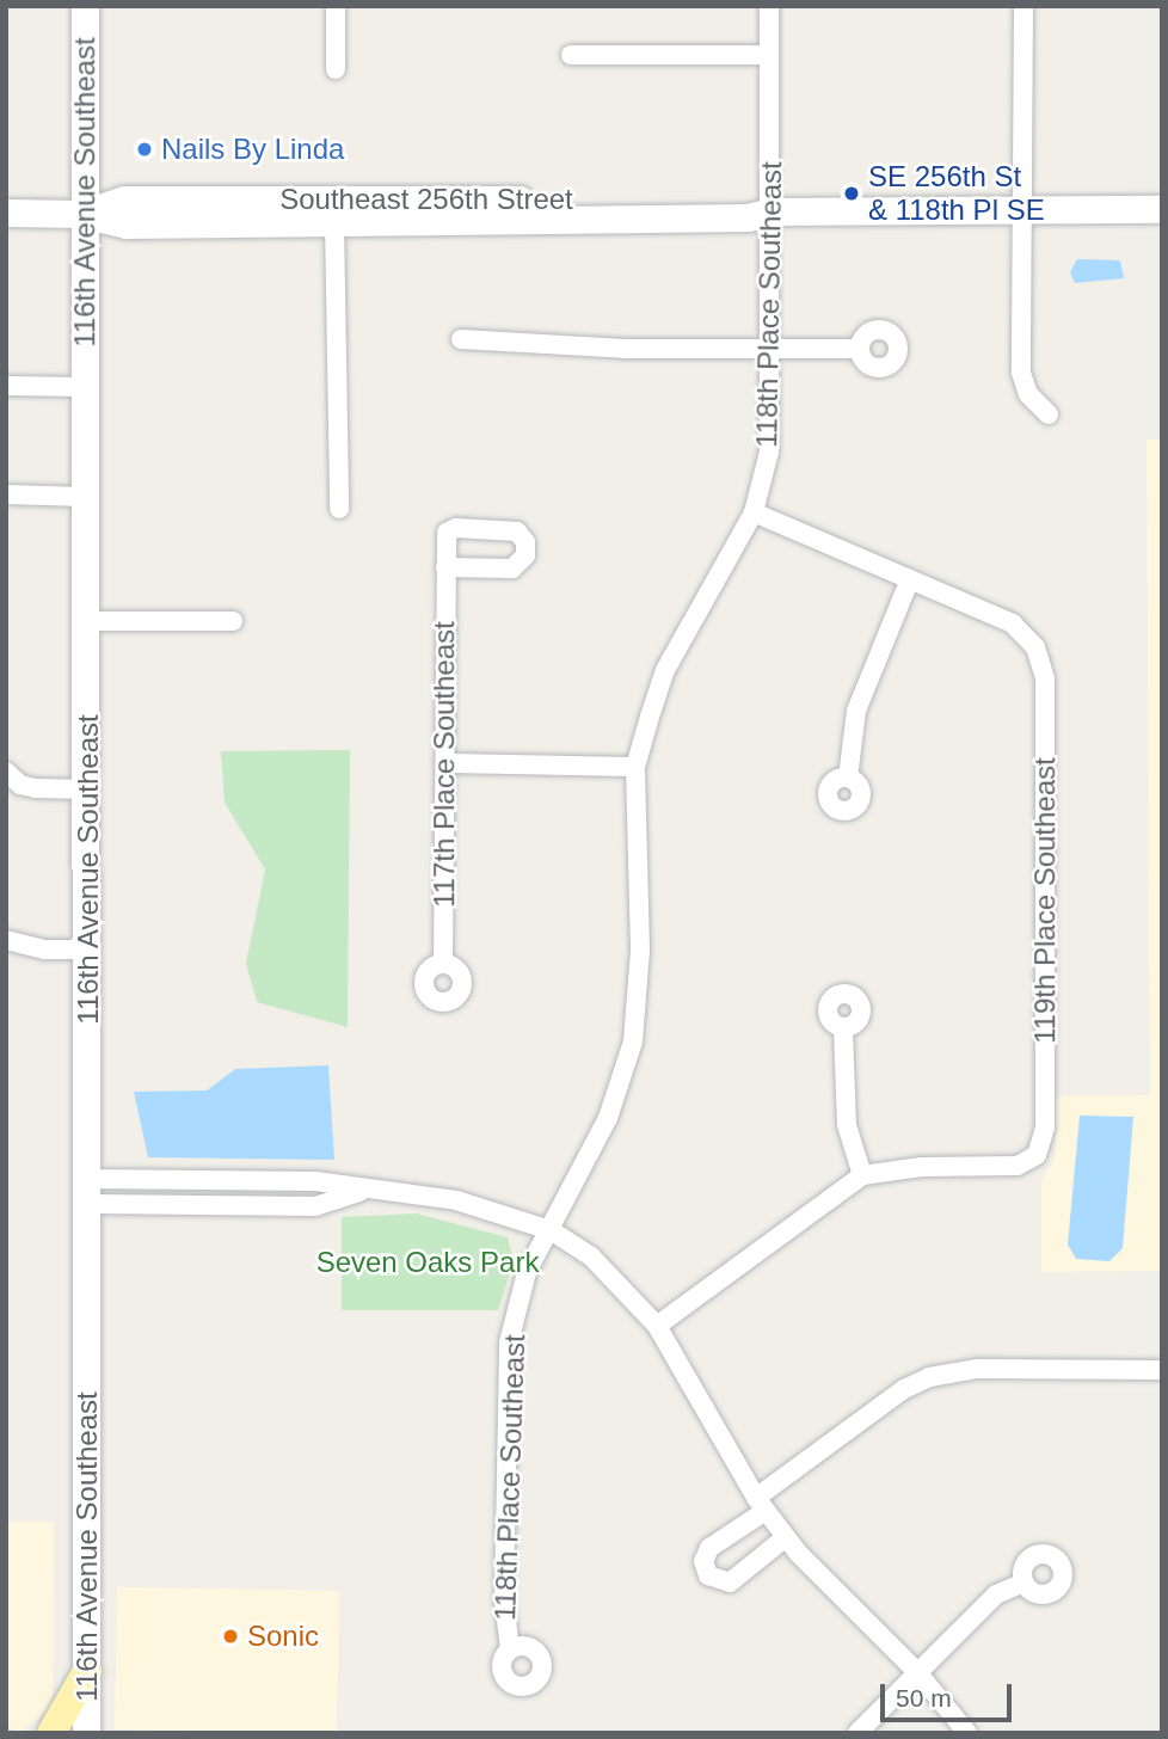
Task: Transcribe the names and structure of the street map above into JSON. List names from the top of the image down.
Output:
{
  "streets": {
    "main road": ["116th Avenue Southeast", "Southeast 256th Street"],
    "street": ["118th Place Southeast", "117th Place Southeast", "119th Place Southeast"]
  },
  "crossings": [
    ["116th Avenue Southeast", "Southeast 256th Street"],
    ["Southeast 256th Street", "118th Place Southeast"]
  ],
  "parks": ["Seven Oaks Park"],
  "places": ["Nails By Linda", "SE 256th St & 118th Pl SE", "Sonic"],
  "scale_bar": "50 m"
}
